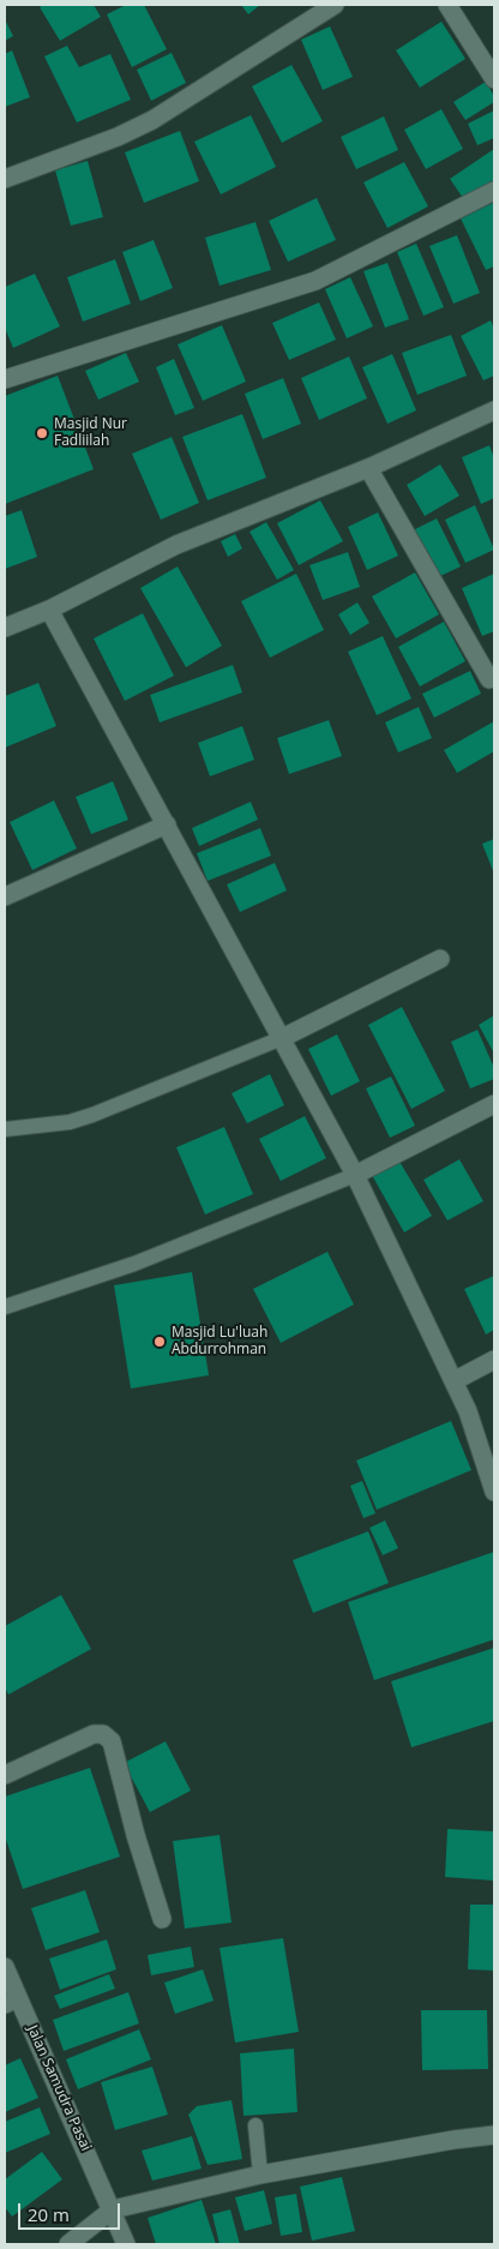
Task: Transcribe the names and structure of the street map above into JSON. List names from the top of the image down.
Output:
{
  "streets": {
    "street": ["Jalan Samudra Pasai"]
  },
  "places": ["Masjid Nur Fadliilah", "Masjid Lu'luah Abdurrohman"],
  "scale_bar": "20 m"
}
